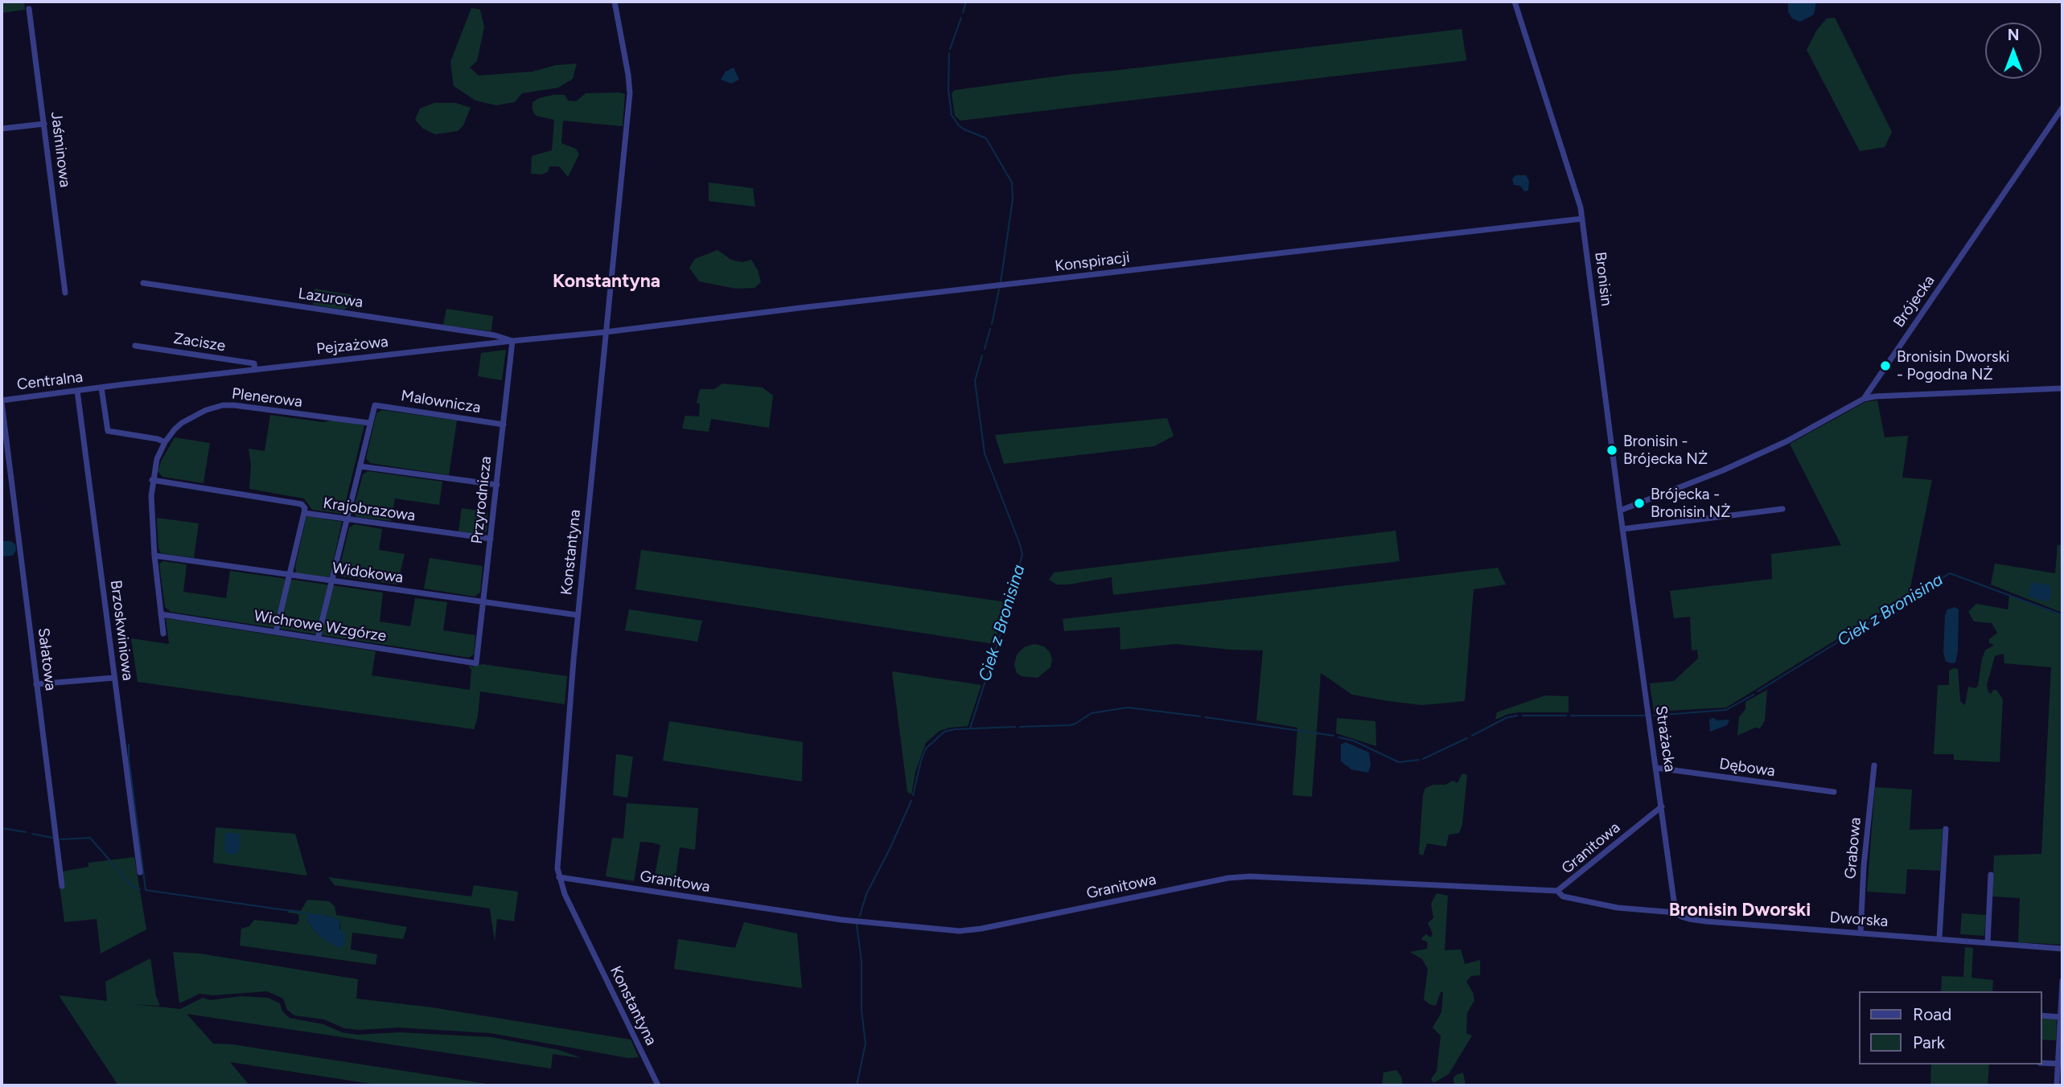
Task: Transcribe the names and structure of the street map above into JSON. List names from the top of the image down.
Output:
{
  "streets": {
    "street": [
      "Jaśminowa",
      "Konspiracji",
      "Bronisin",
      "Lazurowa",
      "Brójecka",
      "Zacisze",
      "Pejzażowa",
      "Centralna",
      "Plenerowa",
      "Malownicza",
      "Przyrodnicza",
      "Krajobrazowa",
      "Konstantyna",
      "Widokowa",
      "Wichrowe Wzgórze",
      "Brzoskwiniowa",
      "Sałatowa",
      "Strażacka",
      "Dębowa",
      "Granitowa",
      "Grabowa",
      "Dworska"
    ]
  },
  "crossings": [
    ["Konspiracji", "Bronisin"],
    ["Konspiracji", "Pejzażowa"],
    ["Konspiracji", "Konstantyna"],
    ["Bronisin", "Brójecka"],
    ["Bronisin", "Strażacka"],
    ["Lazurowa", "Pejzażowa"],
    ["Lazurowa", "Przyrodnicza"],
    ["Zacisze", "Pejzażowa"],
    ["Pejzażowa", "Centralna"],
    ["Pejzażowa", "Przyrodnicza"],
    ["Pejzażowa", "Konstantyna"],
    ["Centralna", "Brzoskwiniowa"],
    ["Centralna", "Sałatowa"],
    ["Plenerowa", "Malownicza"],
    ["Plenerowa", "Krajobrazowa"],
    ["Plenerowa", "Widokowa"],
    ["Plenerowa", "Wichrowe Wzgórze"],
    ["Malownicza", "Przyrodnicza"],
    ["Przyrodnicza", "Krajobrazowa"],
    ["Przyrodnicza", "Widokowa"],
    ["Przyrodnicza", "Wichrowe Wzgórze"],
    ["Konstantyna", "Widokowa"],
    ["Konstantyna", "Granitowa"],
    ["Strażacka", "Dębowa"],
    ["Strażacka", "Granitowa"],
    ["Strażacka", "Dworska"],
    ["Granitowa", "Dworska"],
    ["Grabowa", "Dworska"]
  ],
  "districts": ["Konstantyna", "Bronisin Dworski"],
  "water": ["Ciek z Bronisina"],
  "places": ["Bronisin Dworski - Pogodna NŻ", "Bronisin - Brójecka NŻ", "Brójecka - Bronisin NŻ"],
  "legend": ["Road", "Park"],
  "north": "top"
}
